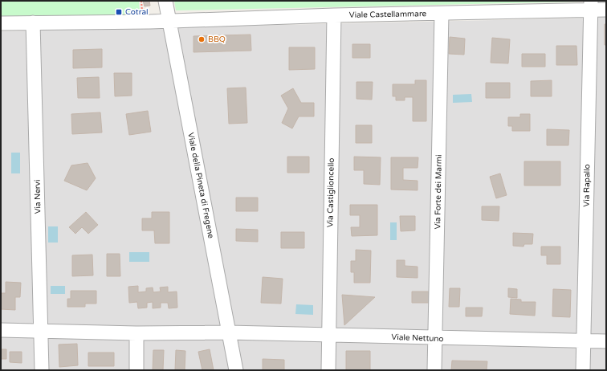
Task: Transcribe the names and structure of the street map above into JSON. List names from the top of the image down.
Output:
{
  "streets": {
    "street": [
      "Viale Castellammare",
      "Viale della Pineta di Fregene",
      "Via Rapallo",
      "Via Forte dei Marmi",
      "Via Castiglioncello",
      "Via Nervi",
      "Viale Nettuno"
    ]
  },
  "crossings": [
    ["Viale Castellammare", "Viale della Pineta di Fregene"],
    ["Viale Castellammare", "Via Rapallo"],
    ["Viale Castellammare", "Via Forte dei Marmi"],
    ["Viale Castellammare", "Via Castiglioncello"],
    ["Viale Castellammare", "Via Nervi"],
    ["Viale della Pineta di Fregene", "Viale Nettuno"],
    ["Via Rapallo", "Viale Nettuno"],
    ["Via Forte dei Marmi", "Viale Nettuno"],
    ["Via Castiglioncello", "Viale Nettuno"],
    ["Via Nervi", "Viale Nettuno"]
  ],
  "places": {
    "transit": ["Cotral"],
    "other": ["BBQ"]
  }
}
